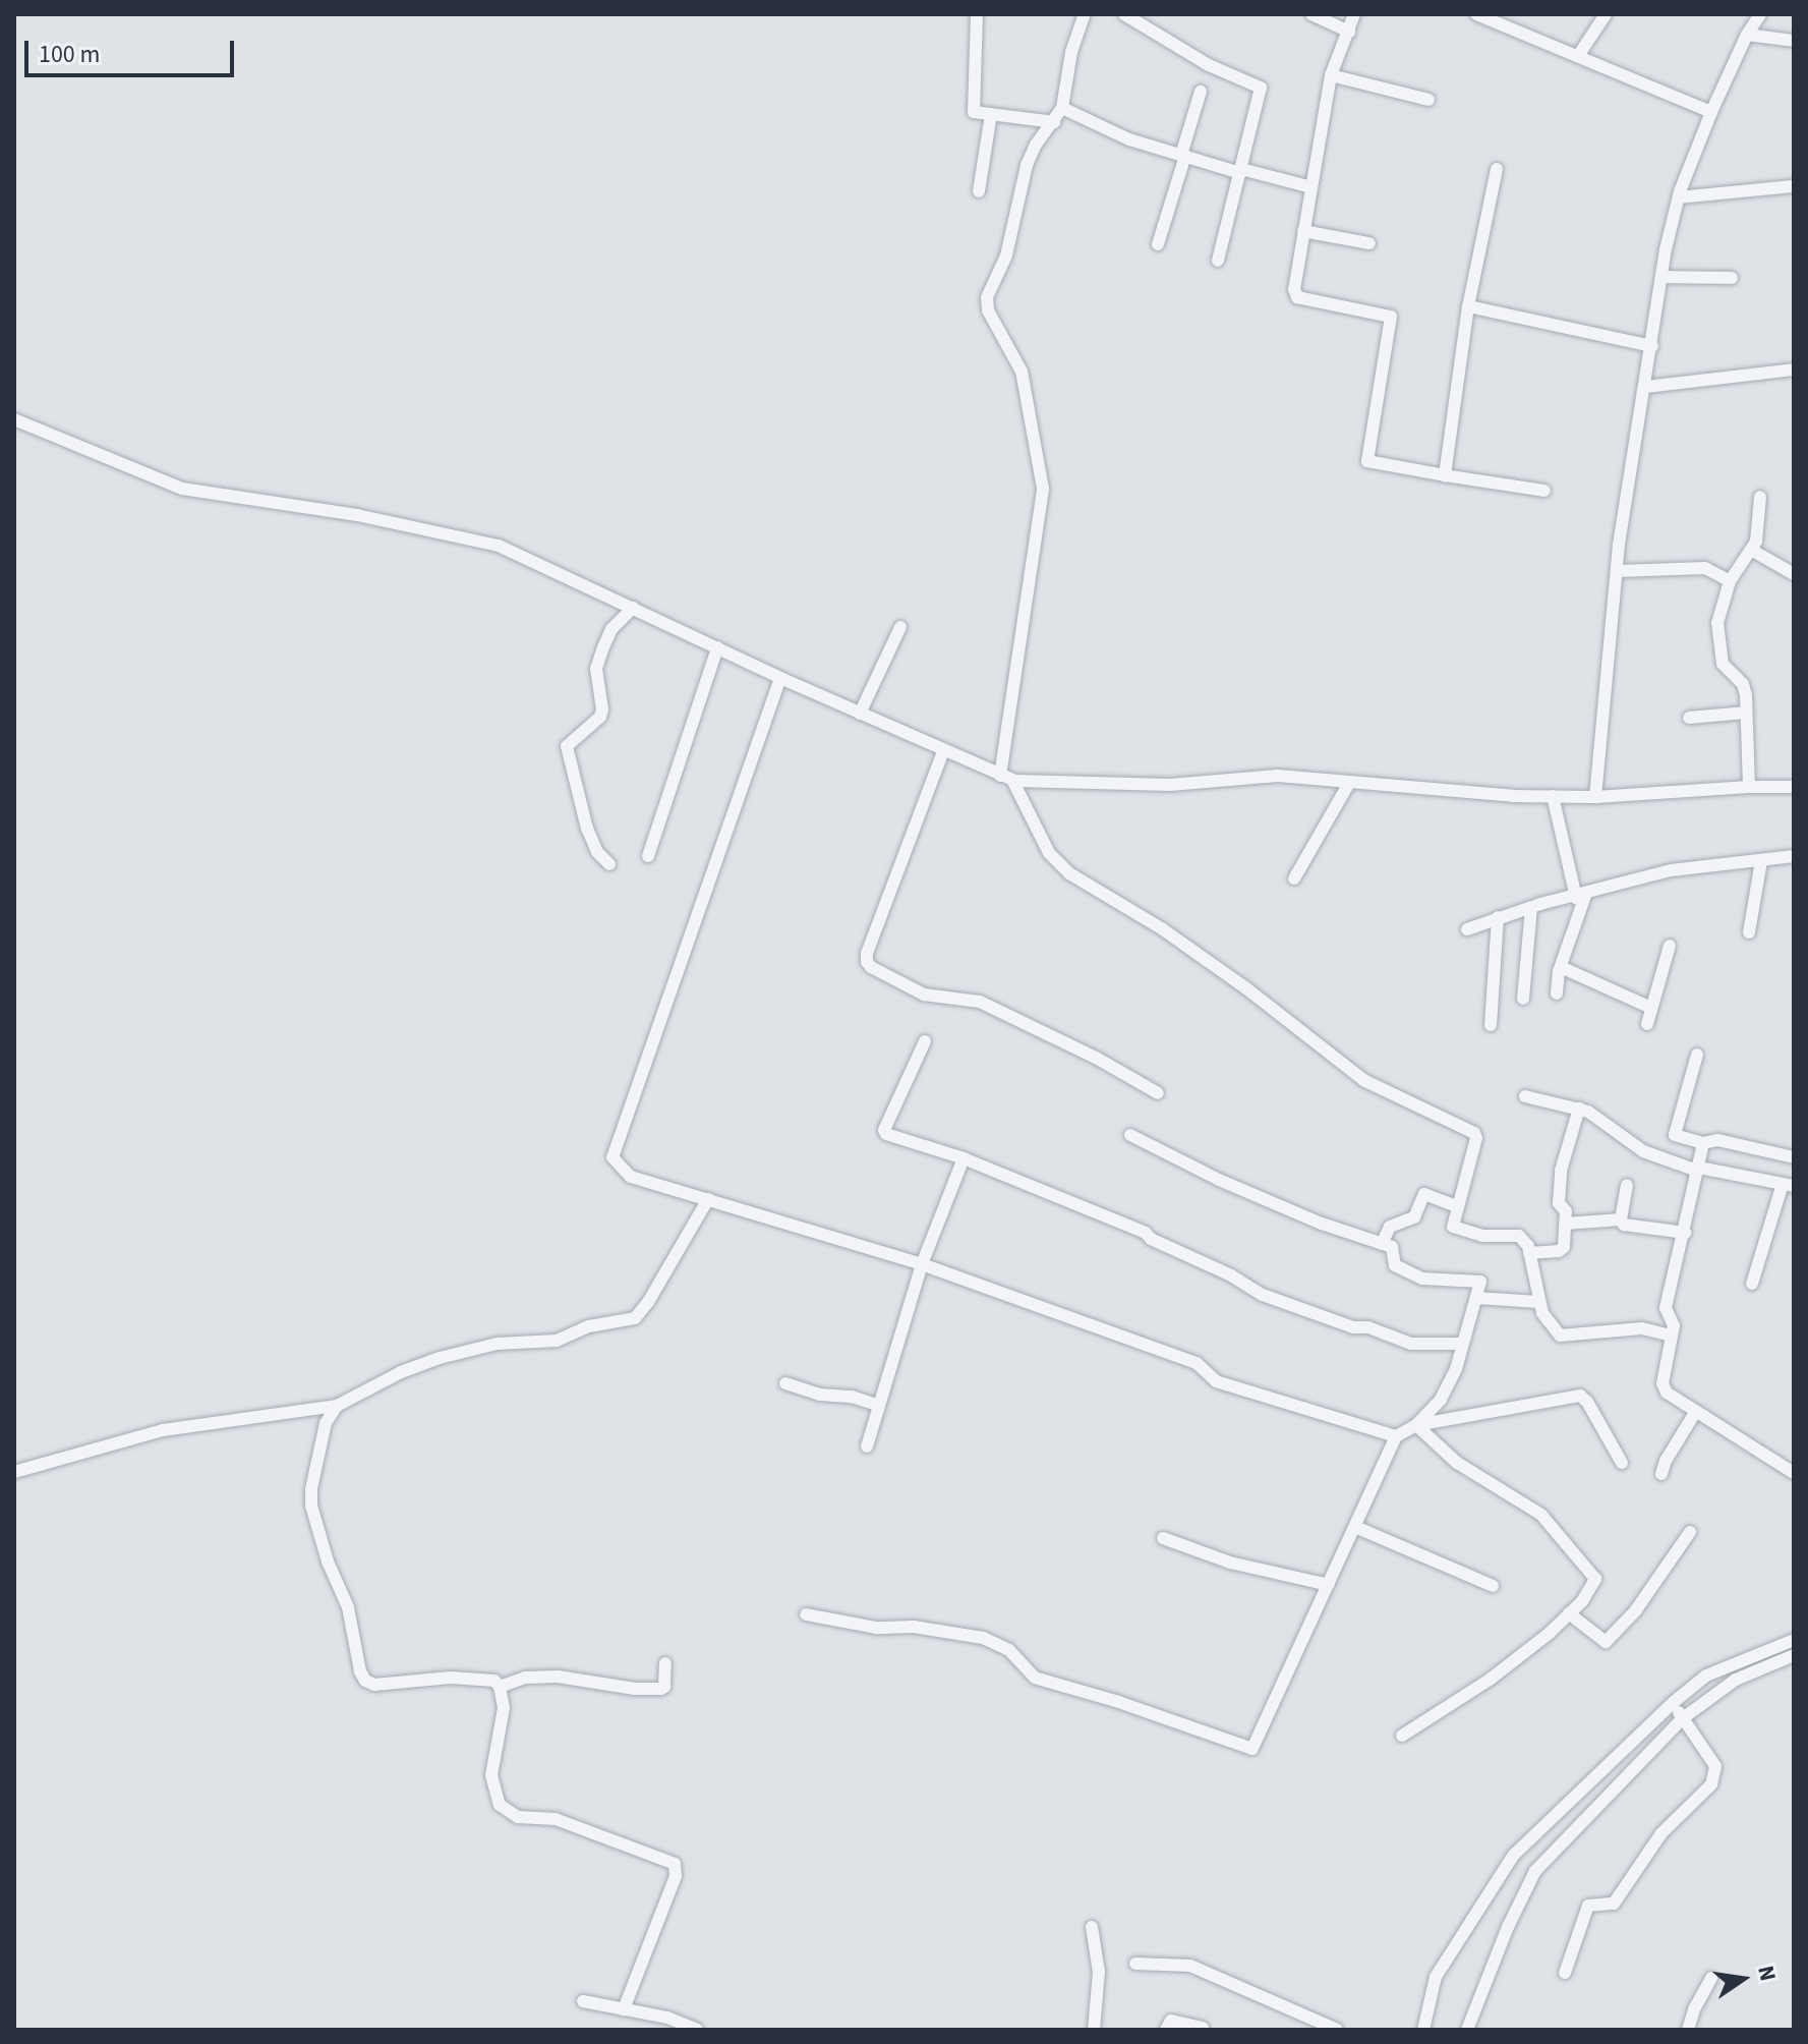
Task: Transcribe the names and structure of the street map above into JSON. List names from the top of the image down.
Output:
{
  "scale_bar": "100 m",
  "north": "right"
}
